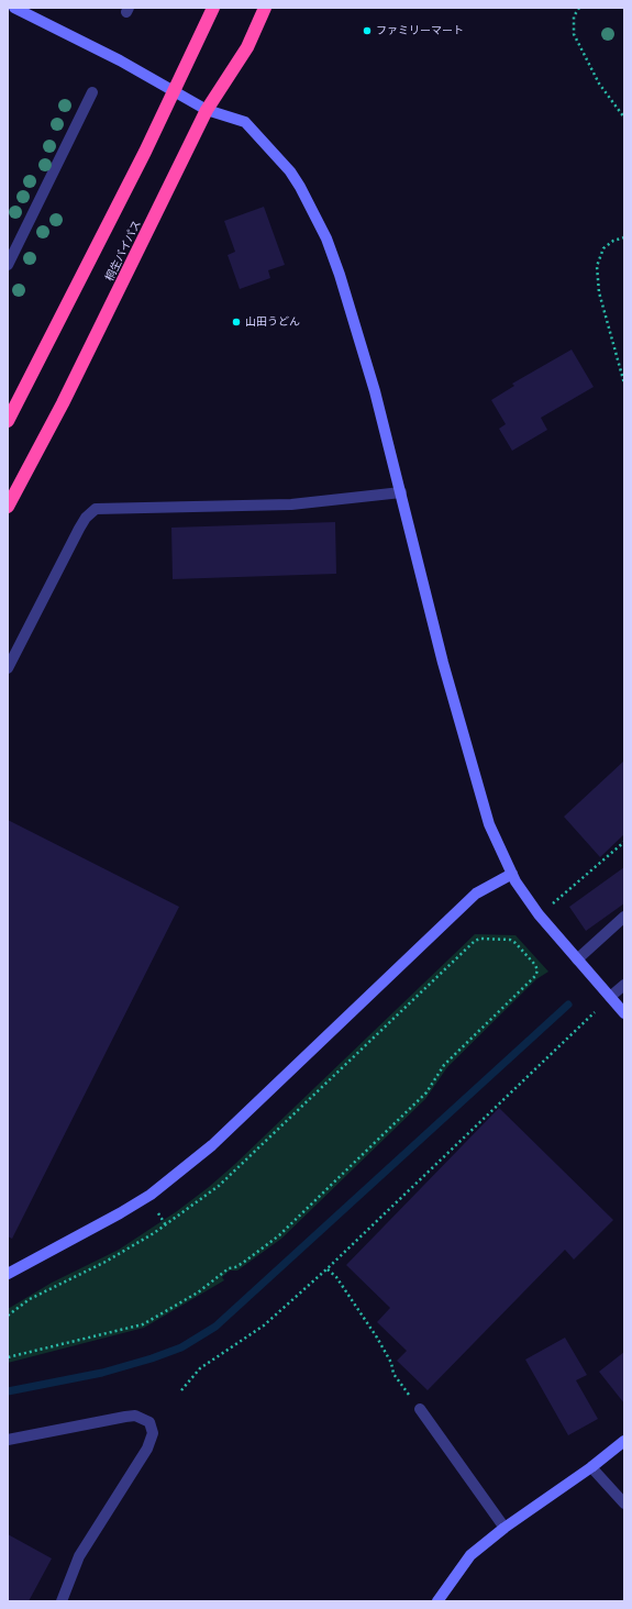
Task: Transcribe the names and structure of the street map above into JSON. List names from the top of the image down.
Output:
{
  "streets": {
    "highway": ["桐生バイパス"]
  },
  "places": ["ファミリーマート", "山田うどん"]
}
